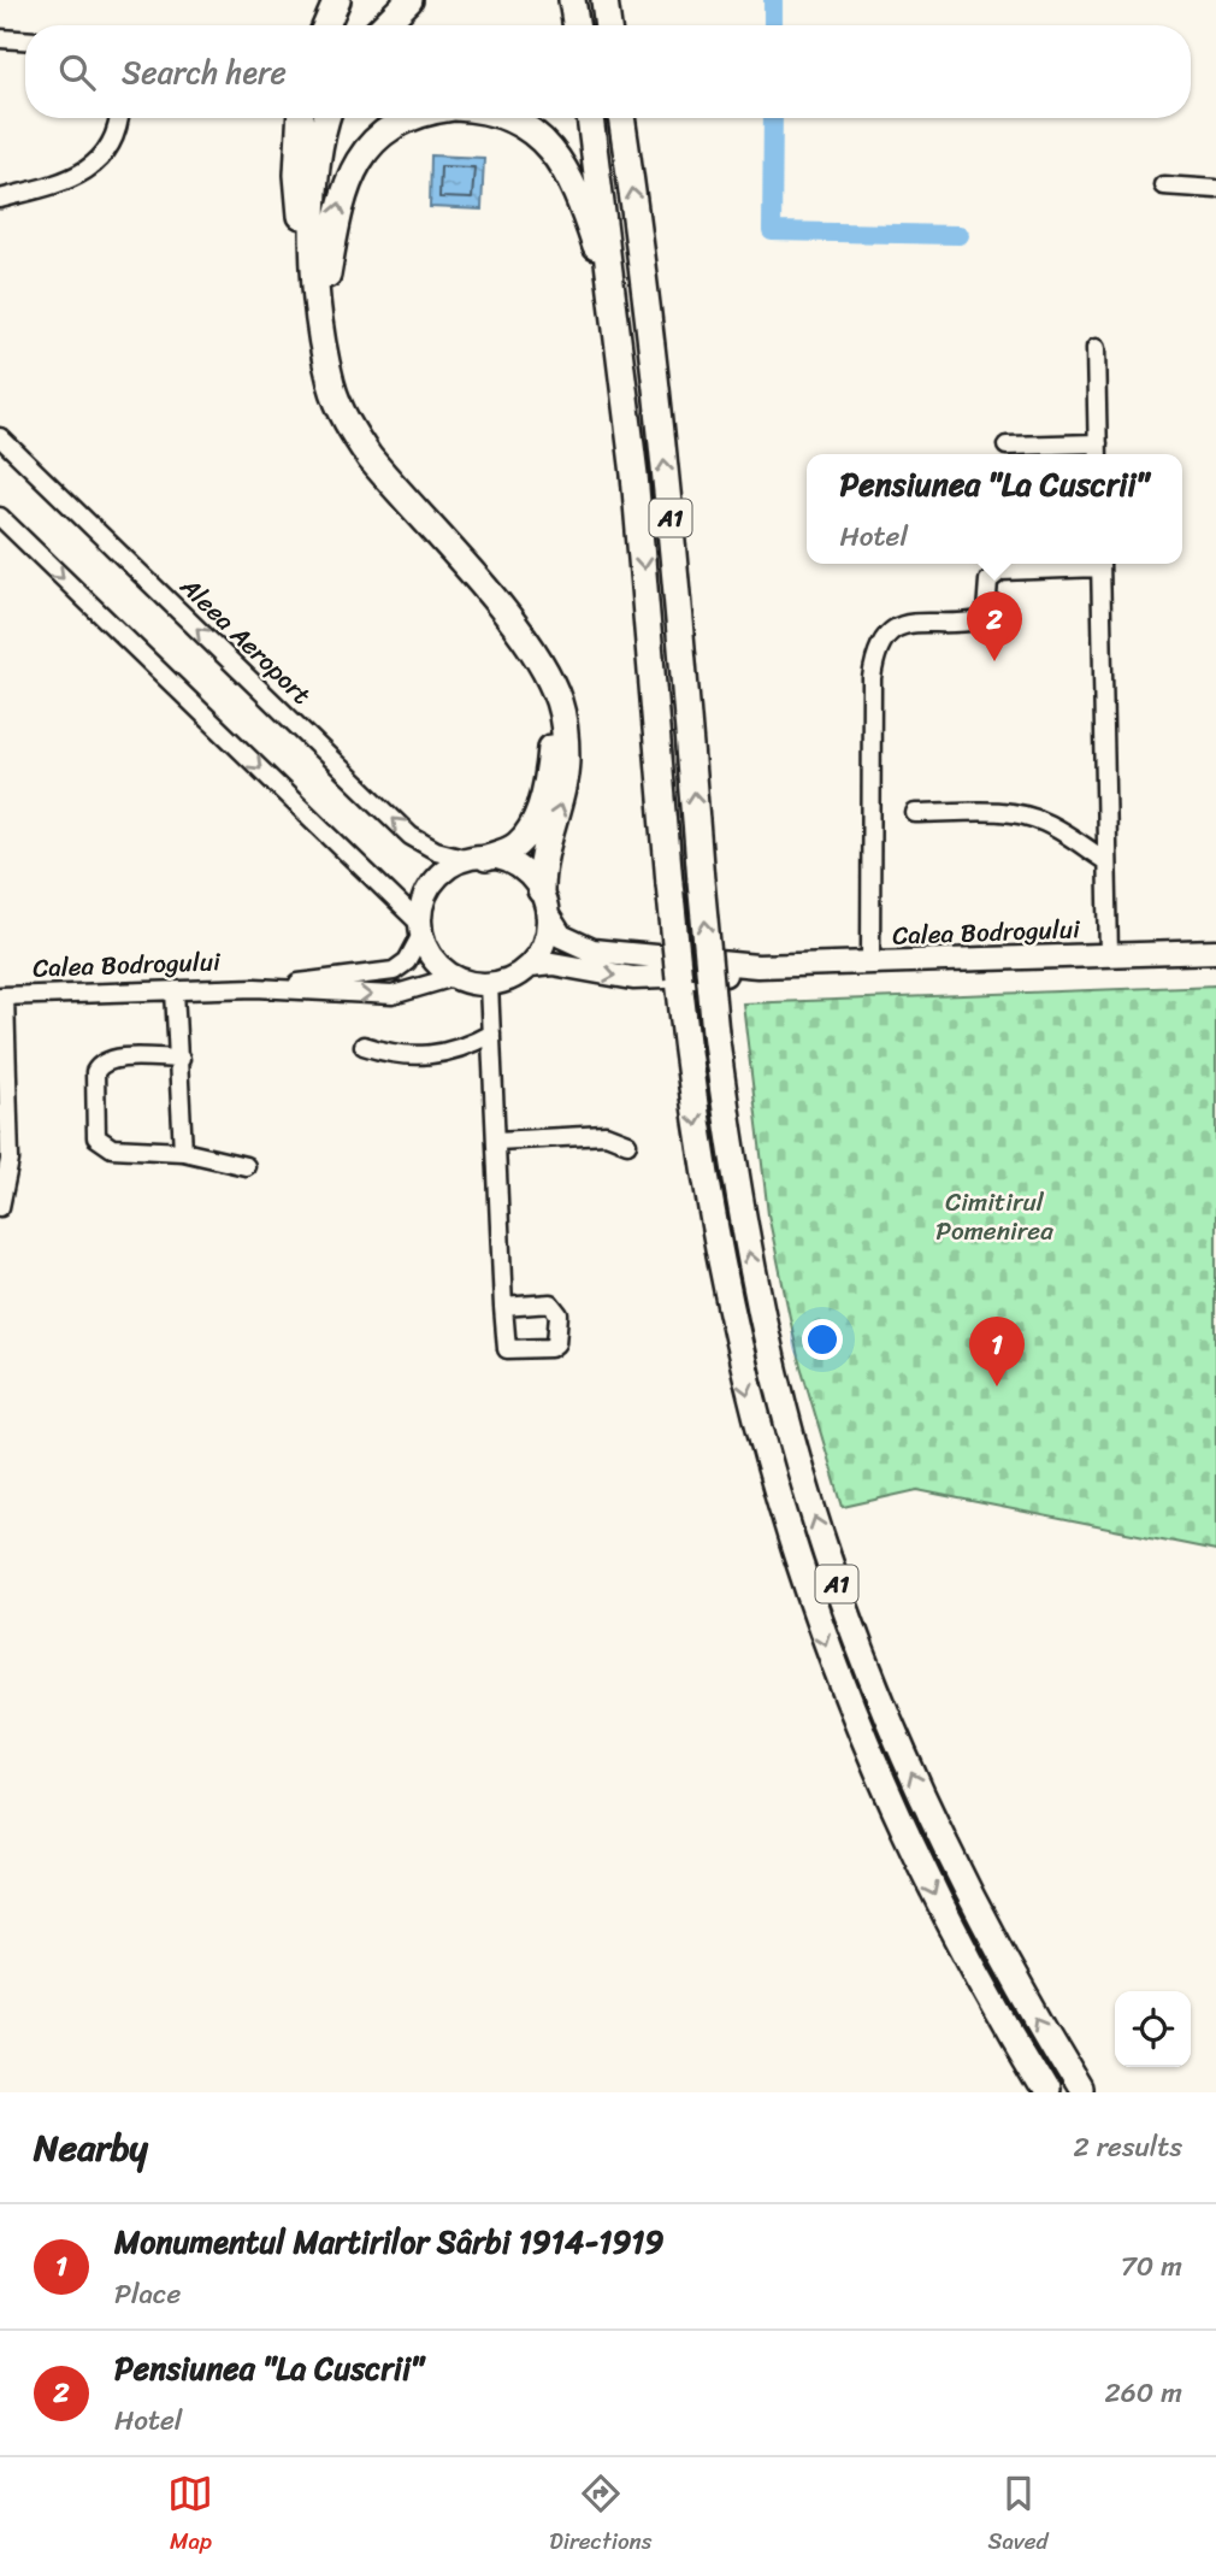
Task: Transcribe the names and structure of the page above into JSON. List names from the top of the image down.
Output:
{
  "streets": {
    "highway": ["A1"],
    "main road": ["Calea Bodrogului"],
    "street": ["Aleea Aeroport"]
  },
  "crossings": [
    ["Aleea Aeroport", "Calea Bodrogului"]
  ],
  "parks": ["Cimitirul Pomenirea"],
  "page": {
    "search": "Search here",
    "popup": ["Pensiunea \"La Cuscrii\"", "Hotel"],
    "pins": ["2", "1"],
    "heading": ["Nearby", "2 results"],
    "list": [
      {
        "mark": "1",
        "name": "Monumentul Martirilor Sârbi 1914-1919",
        "note": "Place",
        "value": "70 m"
      },
      {
        "mark": "2",
        "name": "Pensiunea \"La Cuscrii\"",
        "note": "Hotel",
        "value": "260 m"
      }
    ],
    "nav": ["Map", "Directions", "Saved"]
  }
}
